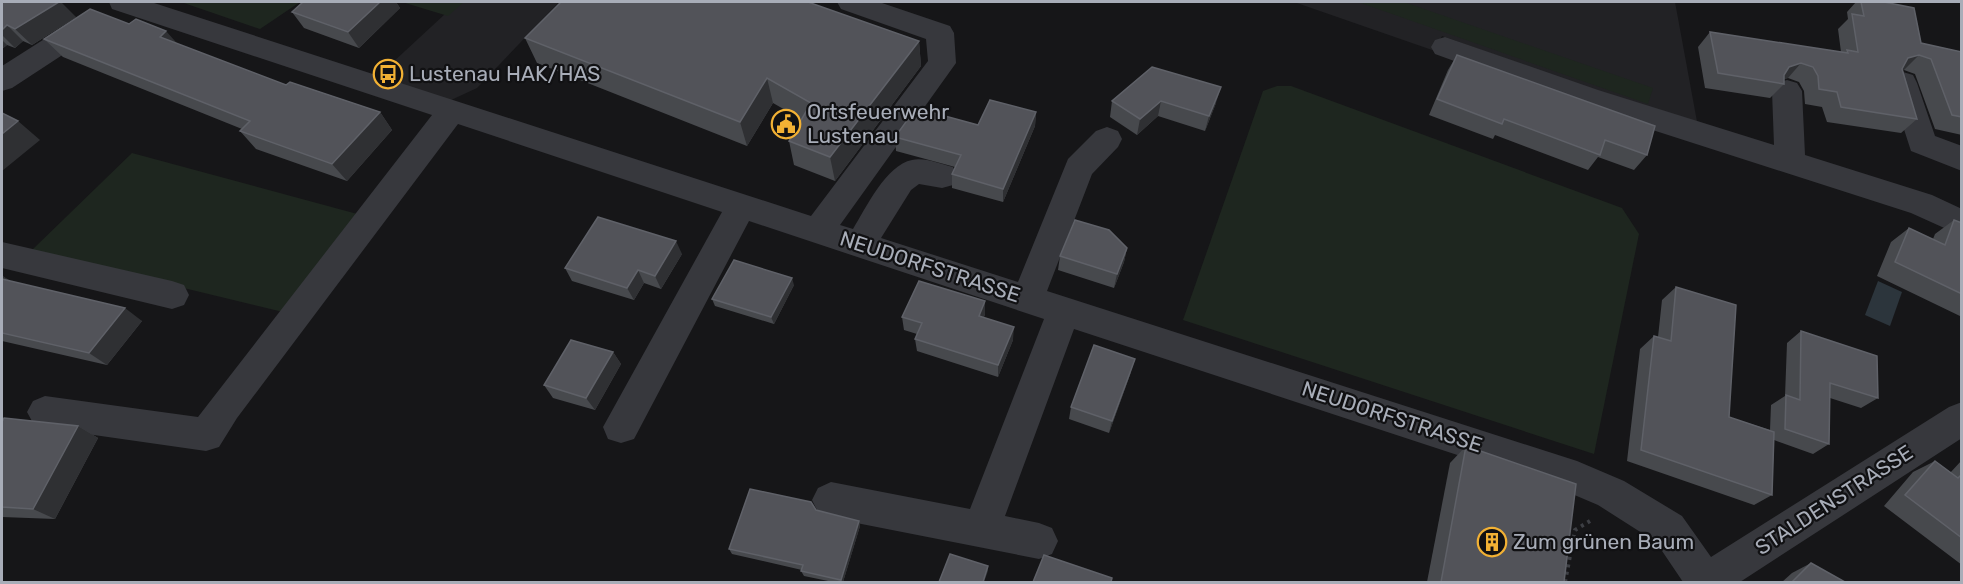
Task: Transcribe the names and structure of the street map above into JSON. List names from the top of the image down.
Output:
{
  "streets": {
    "street": ["NEUDORFSTRASSE", "STALDENSTRASSE"]
  },
  "crossings": [
    ["NEUDORFSTRASSE", "STALDENSTRASSE"]
  ],
  "places": {
    "bus stop": ["Lustenau HAK/HAS"],
    "public building": ["Ortsfeuerwehr Lustenau"],
    "building": ["Zum grünen Baum"]
  }
}
